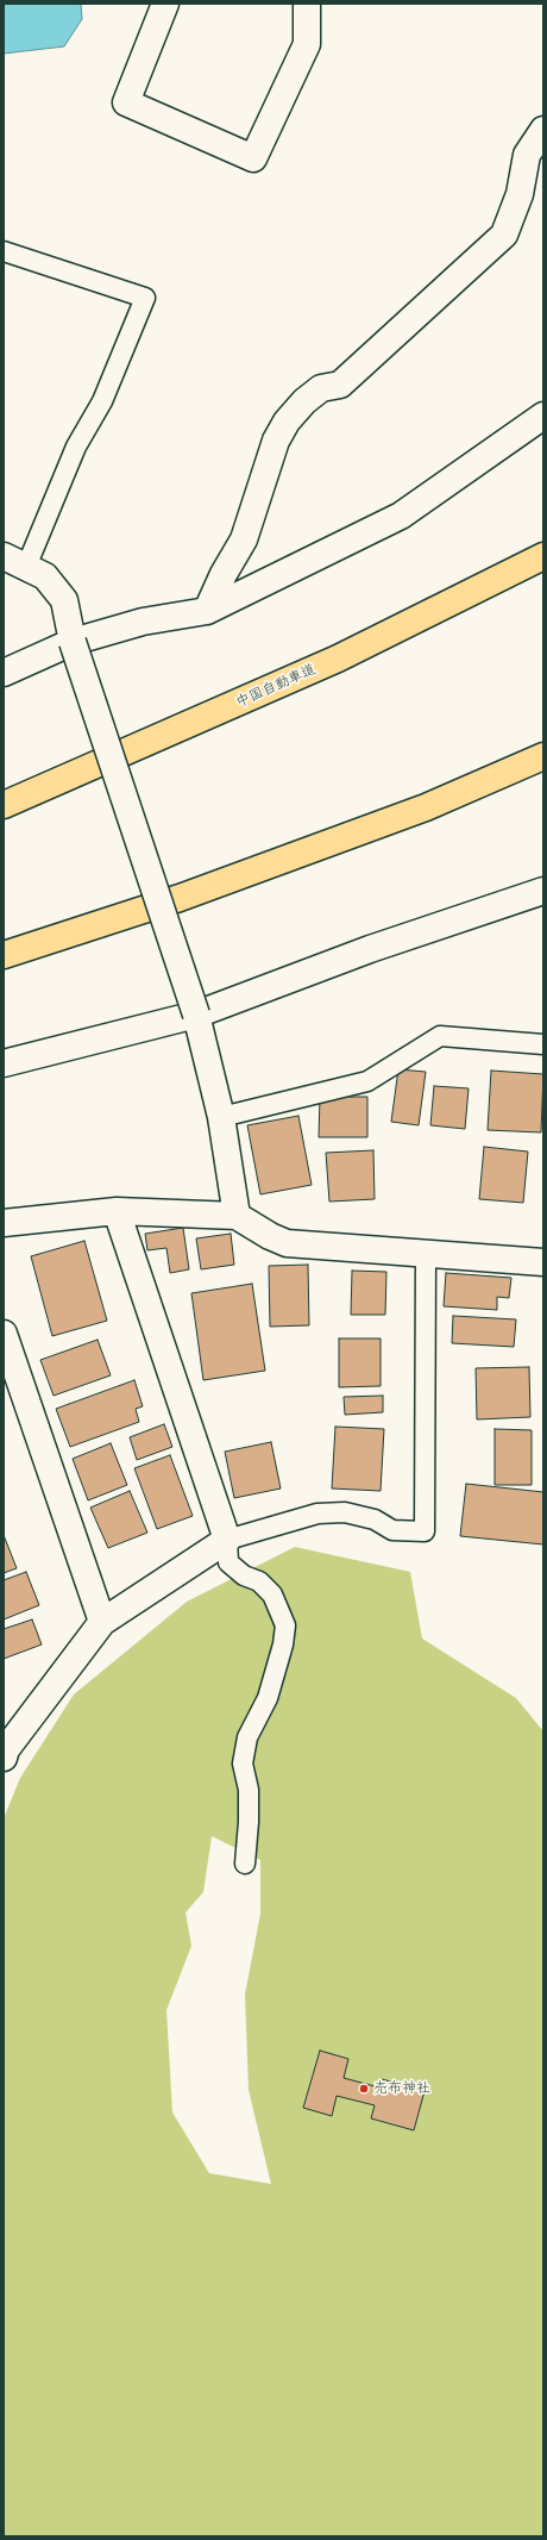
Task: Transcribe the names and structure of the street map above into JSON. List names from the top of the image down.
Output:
{
  "streets": {
    "highway": ["中国自動車道"]
  },
  "places": ["売布神社"]
}
